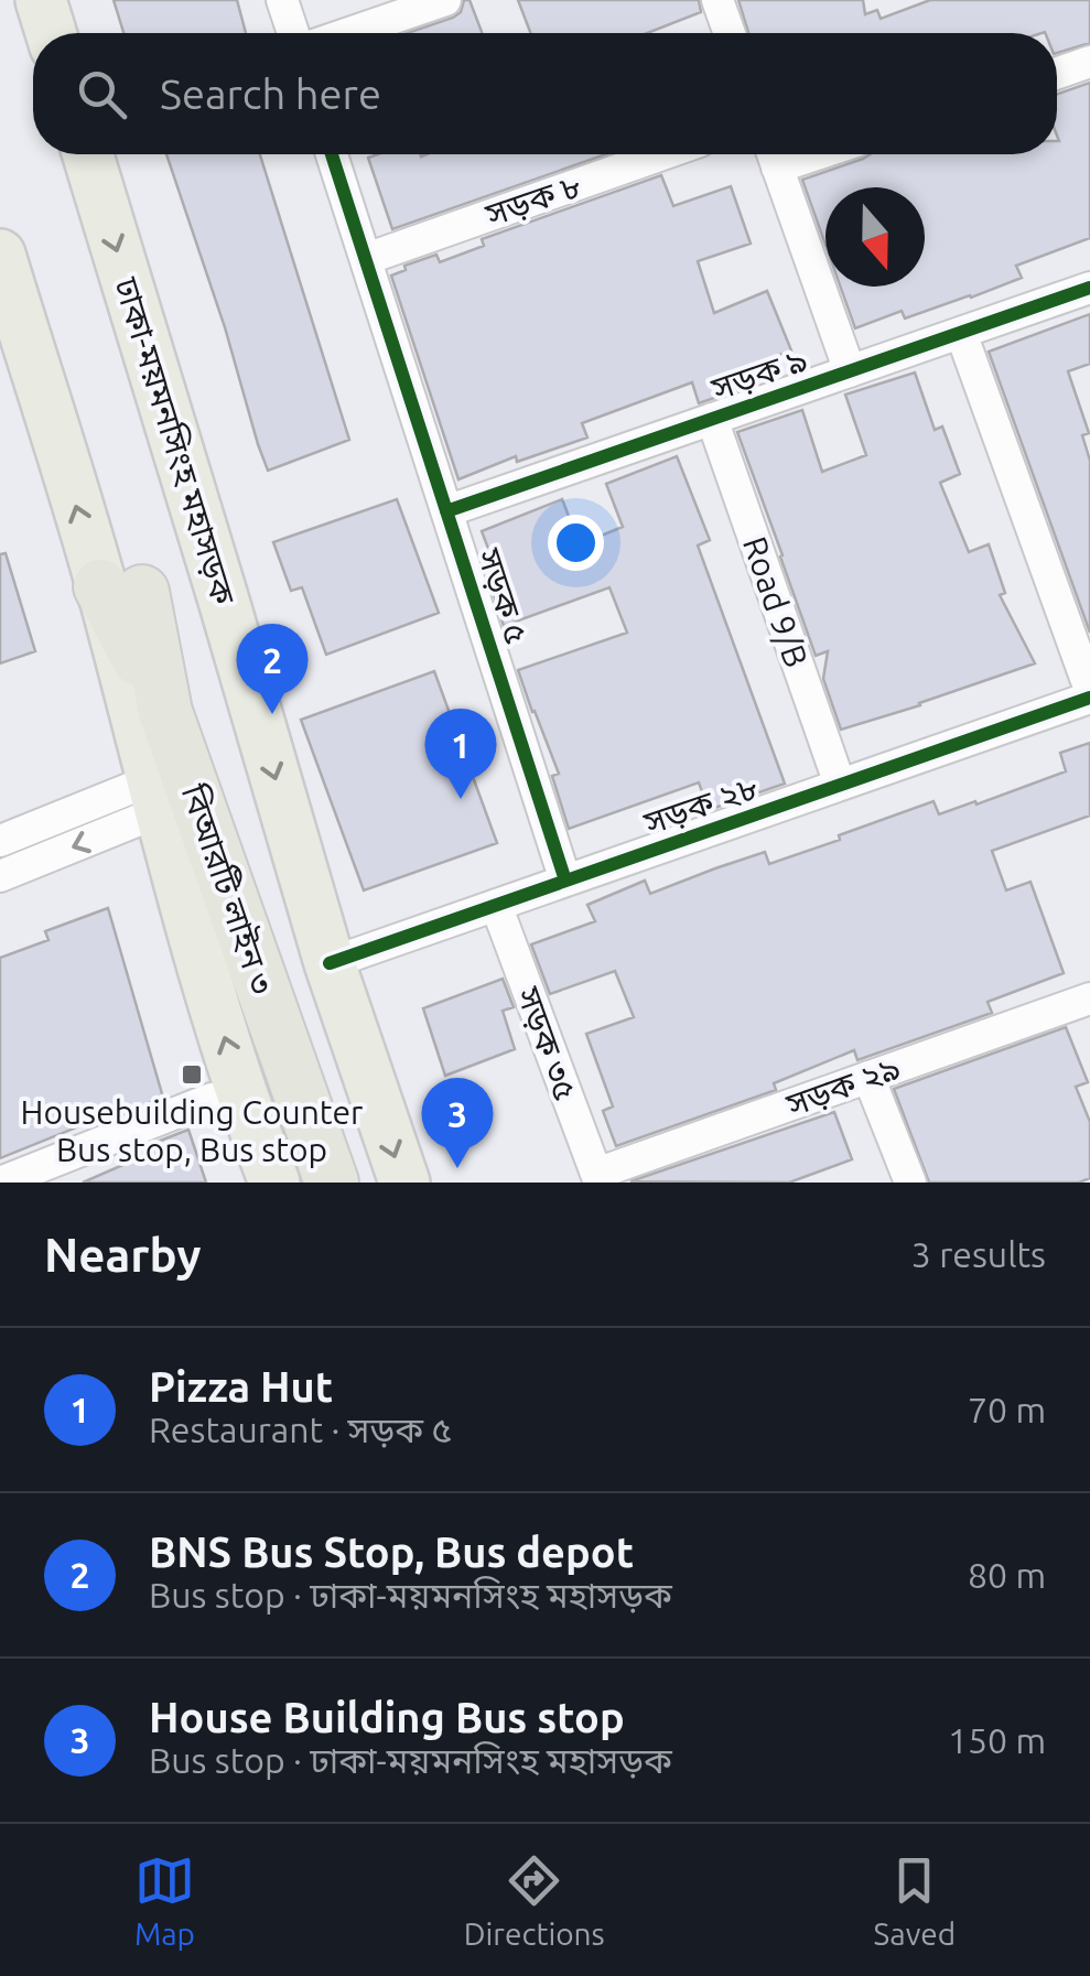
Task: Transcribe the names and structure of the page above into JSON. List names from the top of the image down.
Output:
{
  "streets": {
    "highway": ["ঢাকা-ময়মনসিংহ মহাসড়ক", "বিআরটি লাইন ৩"],
    "street": [
      "সড়ক ৮",
      "সড়ক ৯",
      "সড়ক ৫",
      "Road 9/B",
      "সড়ক ২৮",
      "সড়ক ৩৫",
      "সড়ক ২৯"
    ]
  },
  "crossings": [
    ["সড়ক ৮", "সড়ক ৫"],
    ["সড়ক ৯", "সড়ক ৫"],
    ["সড়ক ৯", "Road 9/B"],
    ["ঢাকা-ময়মনসিংহ মহাসড়ক", "সড়ক ২৮"],
    ["সড়ক ৫", "সড়ক ২৮"],
    ["Road 9/B", "সড়ক ২৮"],
    ["সড়ক ২৮", "সড়ক ৩৫"],
    ["সড়ক ৩৫", "সড়ক ২৯"]
  ],
  "places": {
    "transit": ["Housebuilding Counter Bus stop, Bus stop"]
  },
  "north": "bottom",
  "page": {
    "search": "Search here",
    "pins": ["2", "1", "3"],
    "heading": ["Nearby", "3 results"],
    "list": [
      {
        "mark": "1",
        "name": "Pizza Hut",
        "note": "Restaurant · সড়ক ৫",
        "value": "70 m"
      },
      {
        "mark": "2",
        "name": "BNS Bus Stop, Bus depot",
        "note": "Bus stop · ঢাকা-ময়মনসিংহ মহাসড়ক",
        "value": "80 m"
      },
      {
        "mark": "3",
        "name": "House Building Bus stop",
        "note": "Bus stop · ঢাকা-ময়মনসিংহ মহাসড়ক",
        "value": "150 m"
      }
    ],
    "nav": ["Map", "Directions", "Saved"]
  }
}
